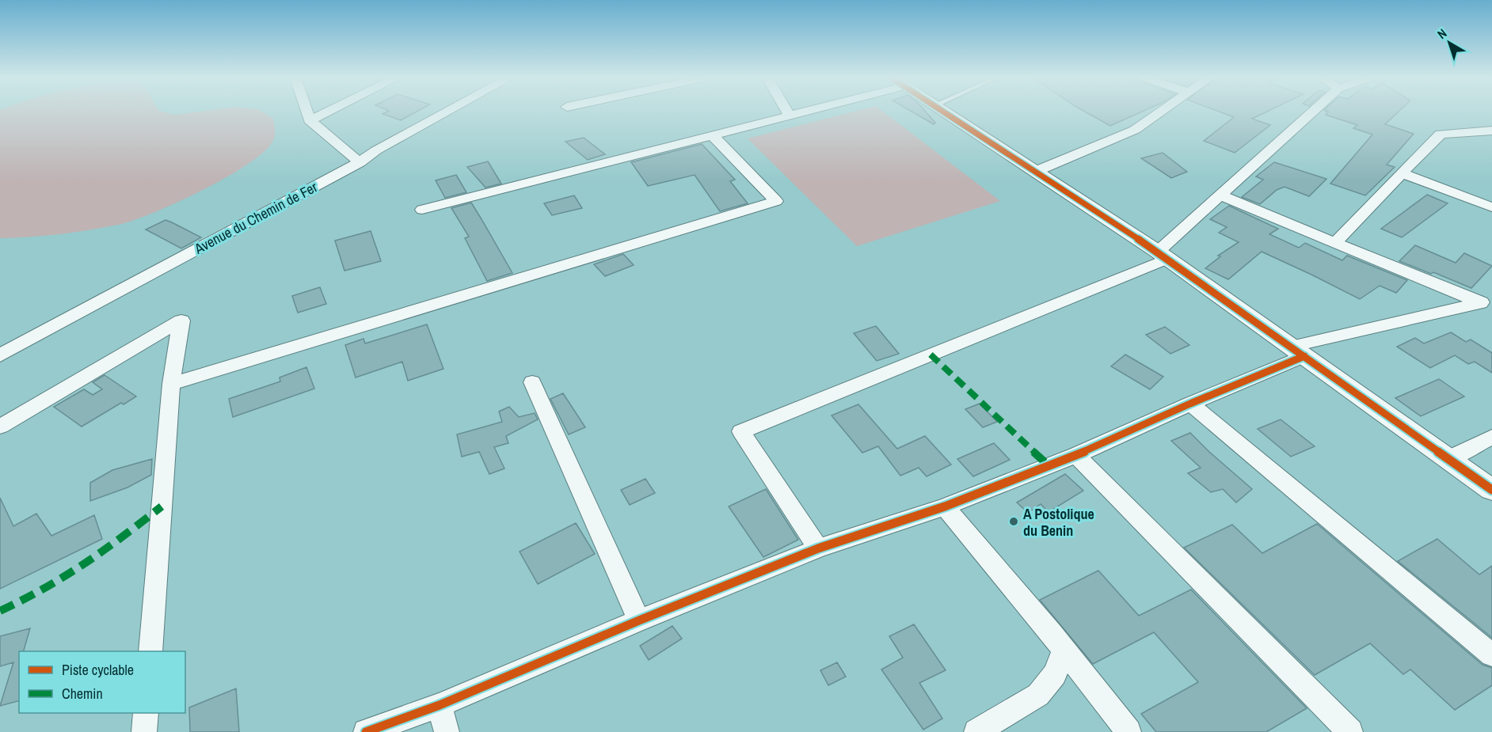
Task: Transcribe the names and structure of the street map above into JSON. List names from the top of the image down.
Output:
{
  "streets": {
    "street": ["Avenue du Chemin de Fer"]
  },
  "places": ["A Postolique du Benin"],
  "legend": ["Piste cyclable", "Chemin"],
  "north": "top left"
}
